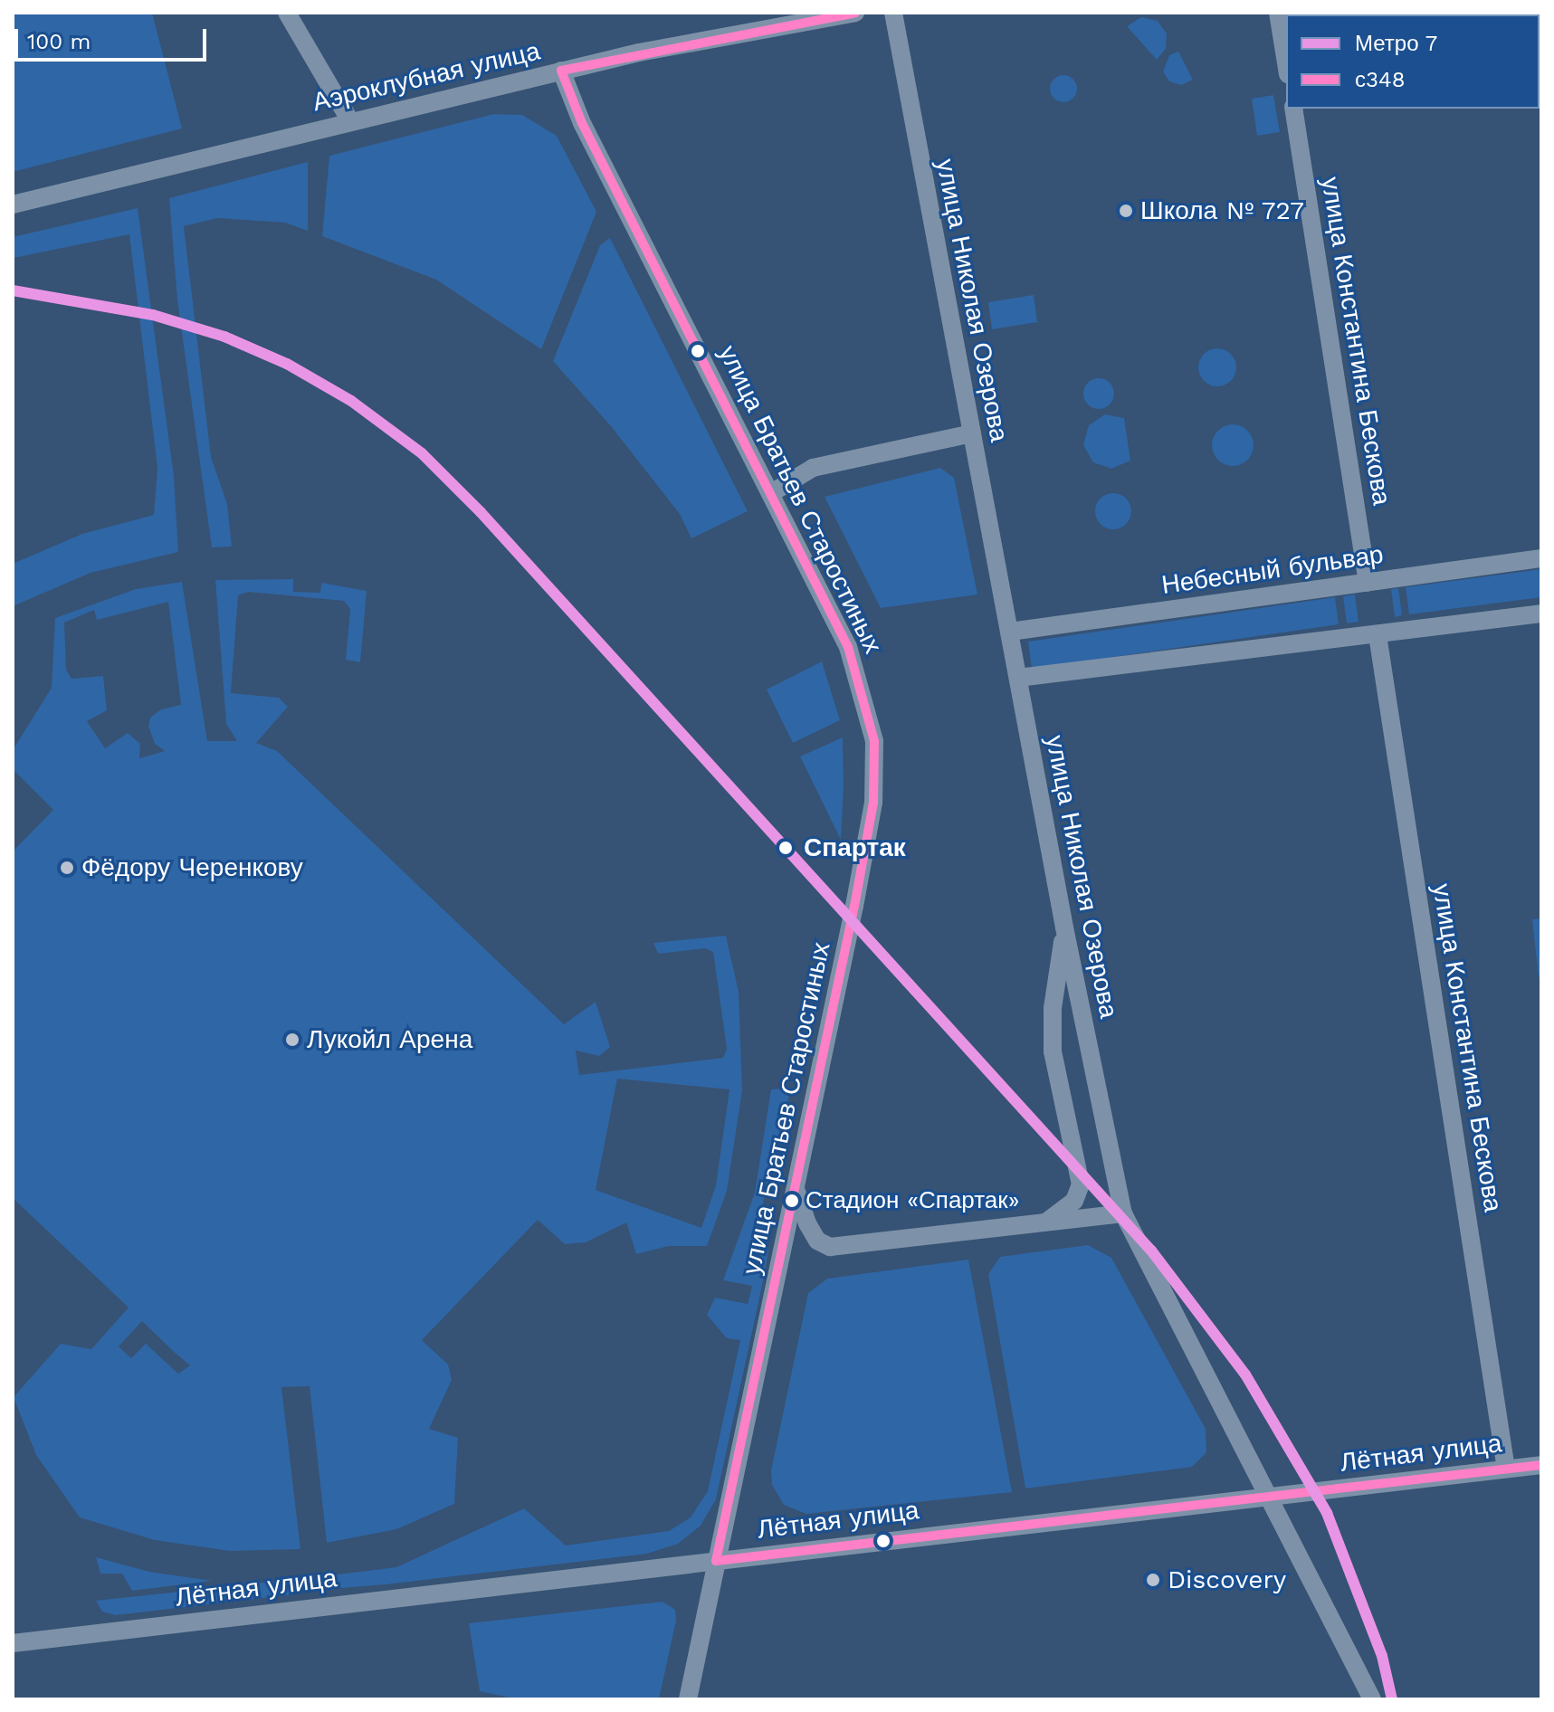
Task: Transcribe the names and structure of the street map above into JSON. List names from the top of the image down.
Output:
{
  "streets": {
    "street": [
      "Аэроклубная улица",
      "улица Николая Озерова",
      "улица Константина Бескова",
      "улица Братьев Старостиных",
      "Небесный бульвар",
      "Лётная улица"
    ]
  },
  "crossings": [
    ["Аэроклубная улица", "улица Братьев Старостиных"],
    ["улица Николая Озерова", "Небесный бульвар"],
    ["улица Николая Озерова", "Лётная улица"],
    ["улица Константина Бескова", "Небесный бульвар"],
    ["улица Константина Бескова", "Лётная улица"],
    ["улица Братьев Старостиных", "Лётная улица"]
  ],
  "places": [
    "Школа № 727",
    "Спартак",
    "Фёдору Черенкову",
    "Лукойл Арена",
    "Стадион «Спартак»",
    "Discovery"
  ],
  "lines": ["transit line с348", "metro line 7"],
  "legend": ["Метро 7", "с348"],
  "scale_bar": "100 m"
}
